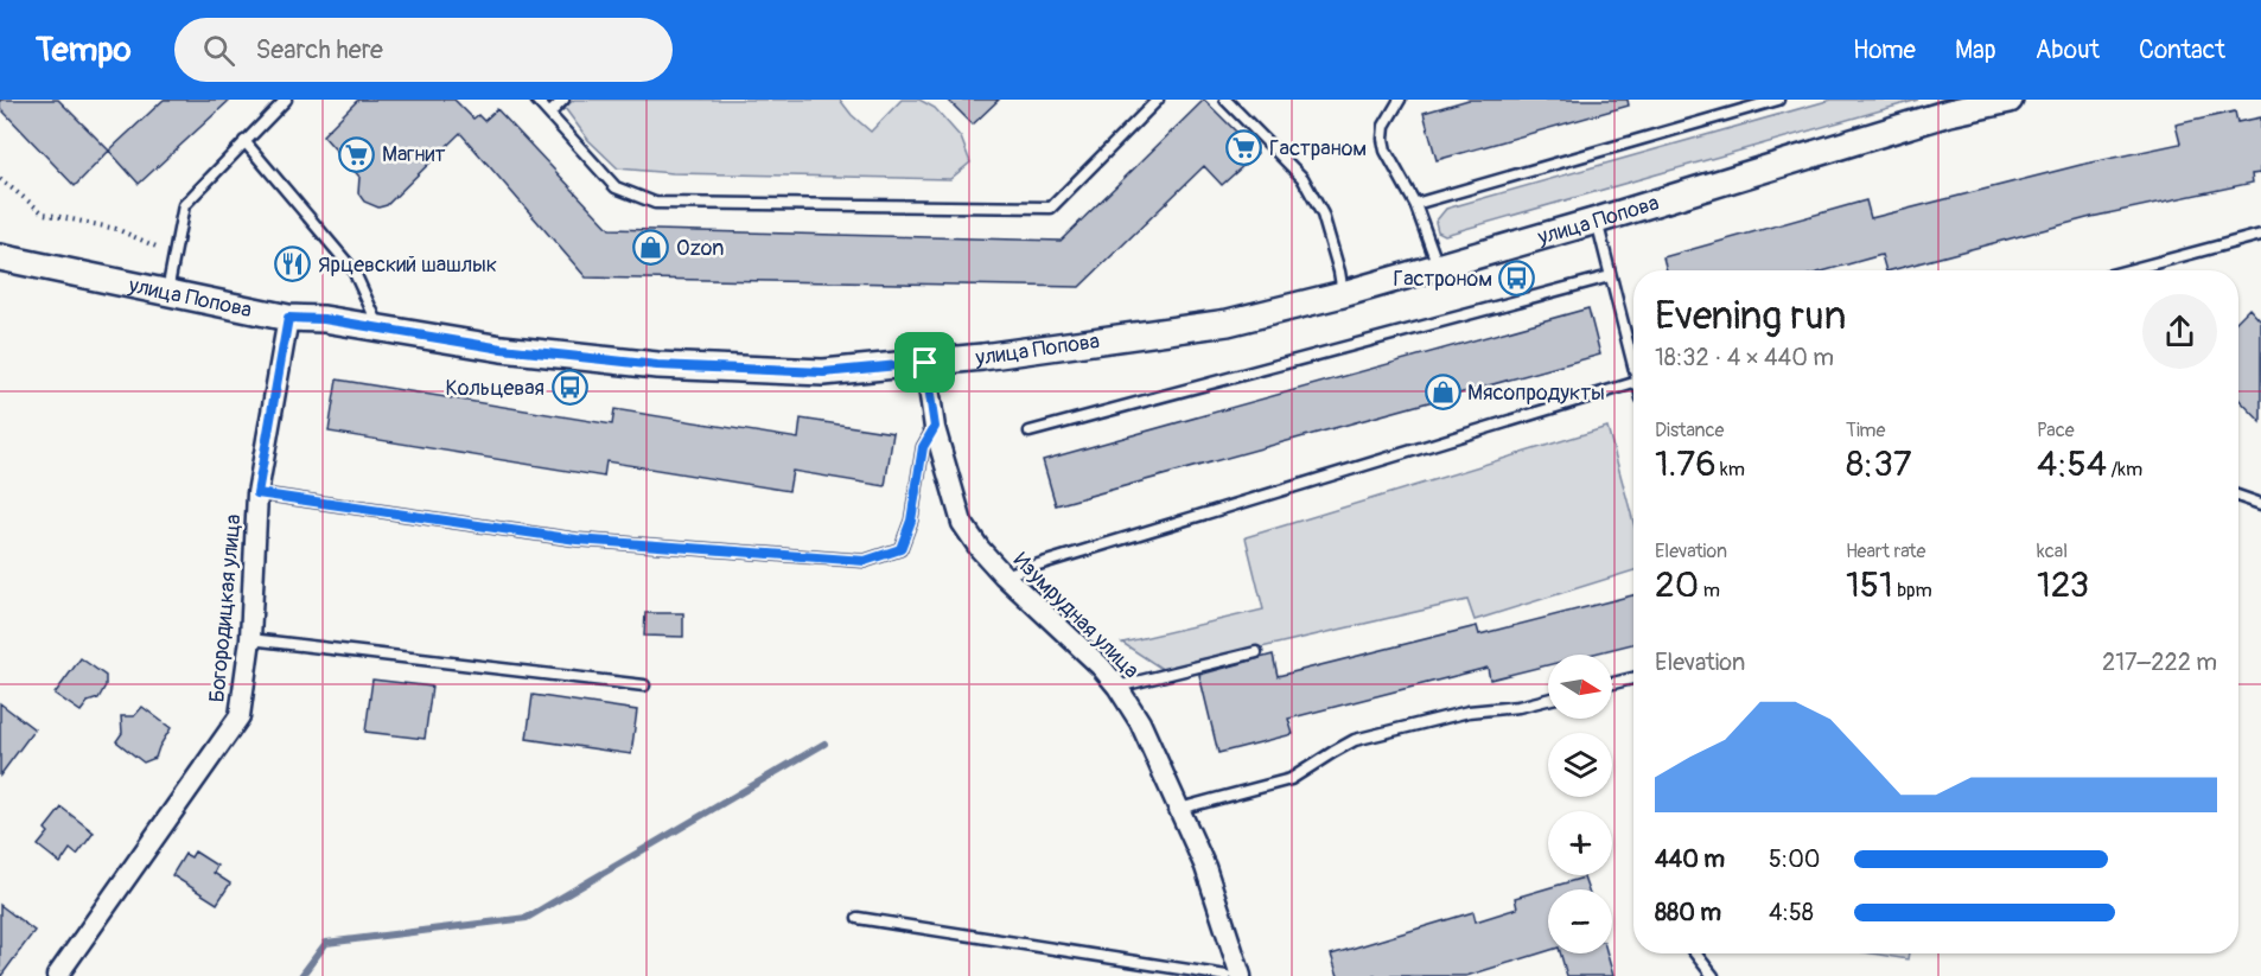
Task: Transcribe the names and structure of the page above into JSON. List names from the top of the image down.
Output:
{
  "streets": {
    "street": ["улица Попова", "Богородицкая улица", "Изумрудная улица"]
  },
  "crossings": [
    ["улица Попова", "Богородицкая улица"],
    ["улица Попова", "Изумрудная улица"]
  ],
  "places": {
    "supermarket": ["Гастраном", "Магнит"],
    "shop": ["Ozon", "Мясопродукты"],
    "restaurant": ["Ярцевский шашлык"],
    "bus stop": ["Гастроном", "Кольцевая"]
  },
  "north": "right",
  "page": {
    "header": "Tempo",
    "search": "Search here",
    "nav": [
      "Home",
      "Map",
      "About",
      "Contact"
    ],
    "heading": ["Evening run", "18:32 · 4 × 440 m"],
    "stats": [
      ["Distance", "1.76 km"],
      ["Time", "8:37"],
      ["Pace", "4:54 /km"],
      ["Elevation", "20 m"],
      ["Heart rate", "151 bpm"],
      ["kcal", "123"]
    ],
    "chart": ["Elevation", "217–222 m"],
    "map_buttons": ["+", "−"],
    "list": [
      {
        "name": "440 m",
        "note": "5:00"
      },
      {
        "name": "880 m",
        "note": "4:58"
      }
    ]
  }
}
